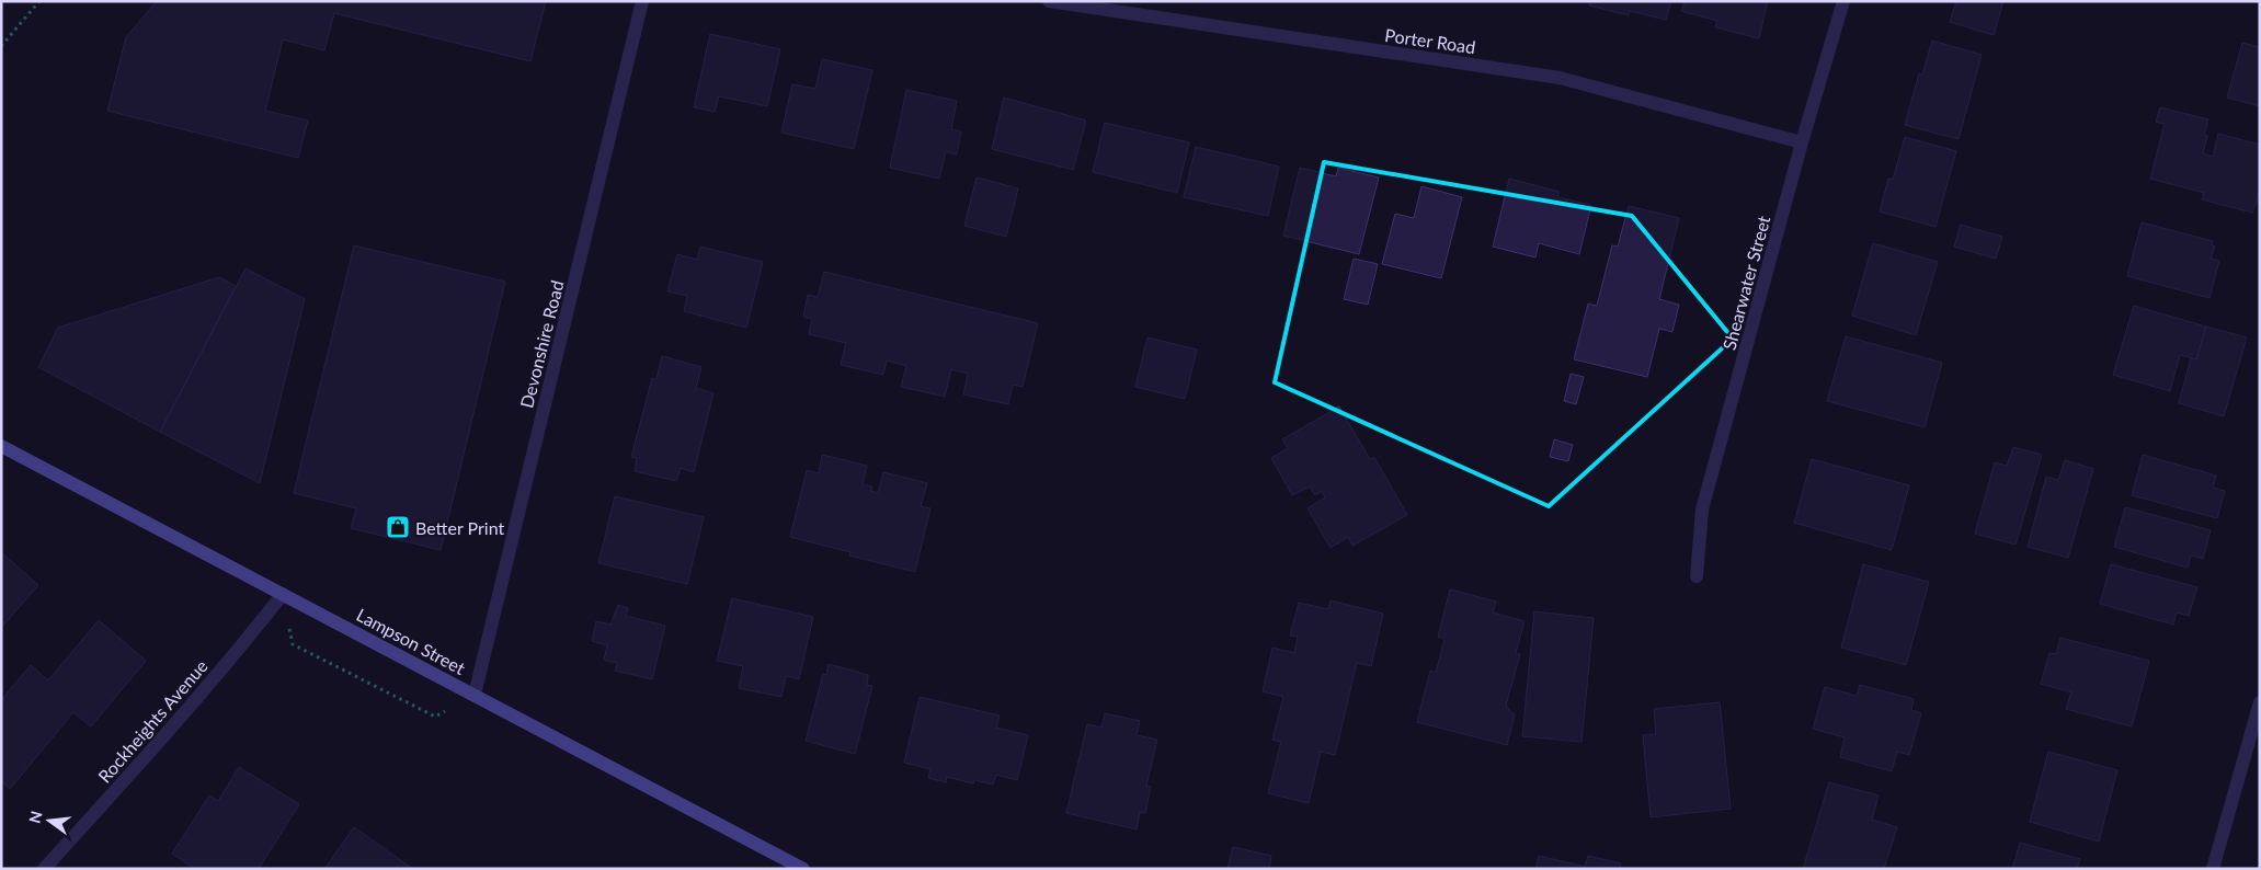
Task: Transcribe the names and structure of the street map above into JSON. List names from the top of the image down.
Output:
{
  "streets": {
    "main road": ["Lampson Street"],
    "street": [
      "Porter Road",
      "Shearwater Street",
      "Devonshire Road",
      "Rockheights Avenue"
    ]
  },
  "crossings": [
    ["Porter Road", "Shearwater Street"],
    ["Devonshire Road", "Lampson Street"],
    ["Lampson Street", "Rockheights Avenue"]
  ],
  "places": {
    "shop": ["Better Print"]
  },
  "north": "left"
}
